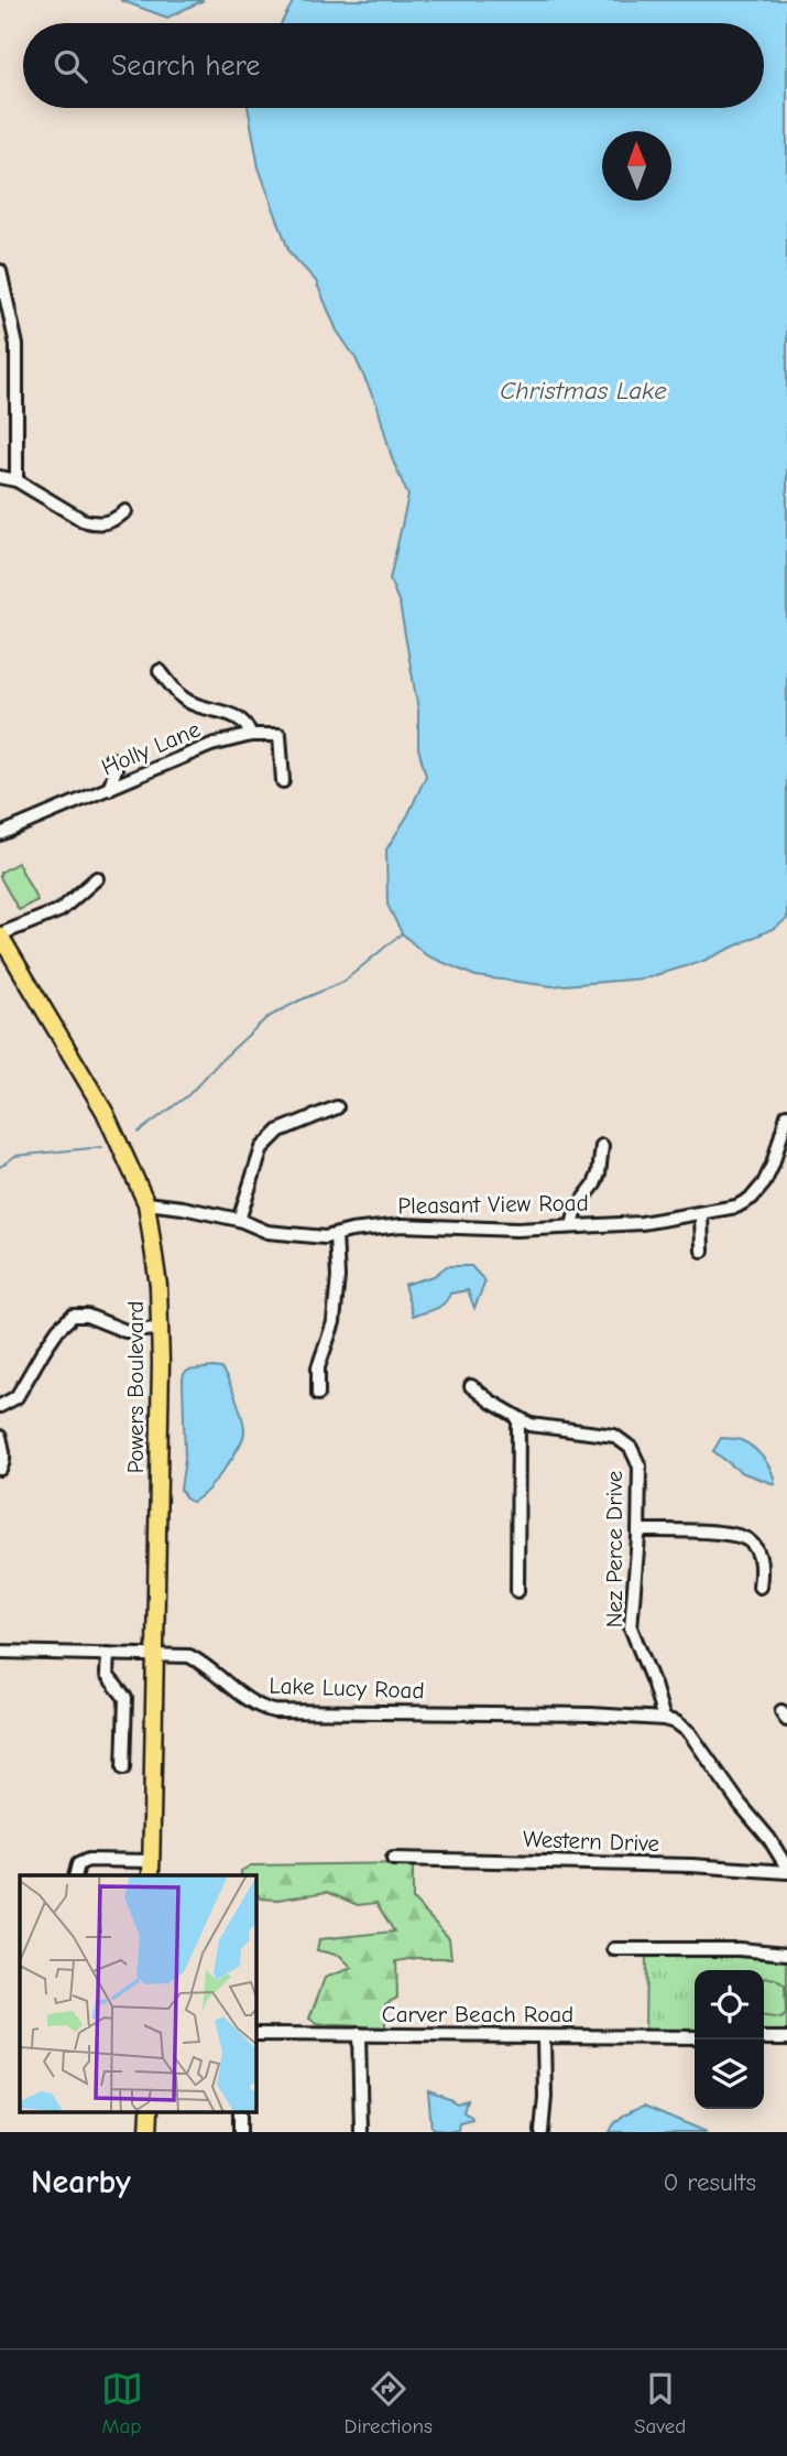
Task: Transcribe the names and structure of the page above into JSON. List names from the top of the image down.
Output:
{
  "streets": {
    "main road": ["Powers Boulevard"],
    "street": [
      "Holly Lane",
      "Pleasant View Road",
      "Nez Perce Drive",
      "Lake Lucy Road",
      "Western Drive",
      "Carver Beach Road"
    ]
  },
  "crossings": [
    ["Pleasant View Road", "Powers Boulevard"],
    ["Powers Boulevard", "Lake Lucy Road"],
    ["Nez Perce Drive", "Lake Lucy Road"]
  ],
  "water": ["Christmas Lake"],
  "north": "top",
  "page": {
    "search": "Search here",
    "heading": ["Nearby", "0 results"],
    "nav": ["Map", "Directions", "Saved"]
  }
}
